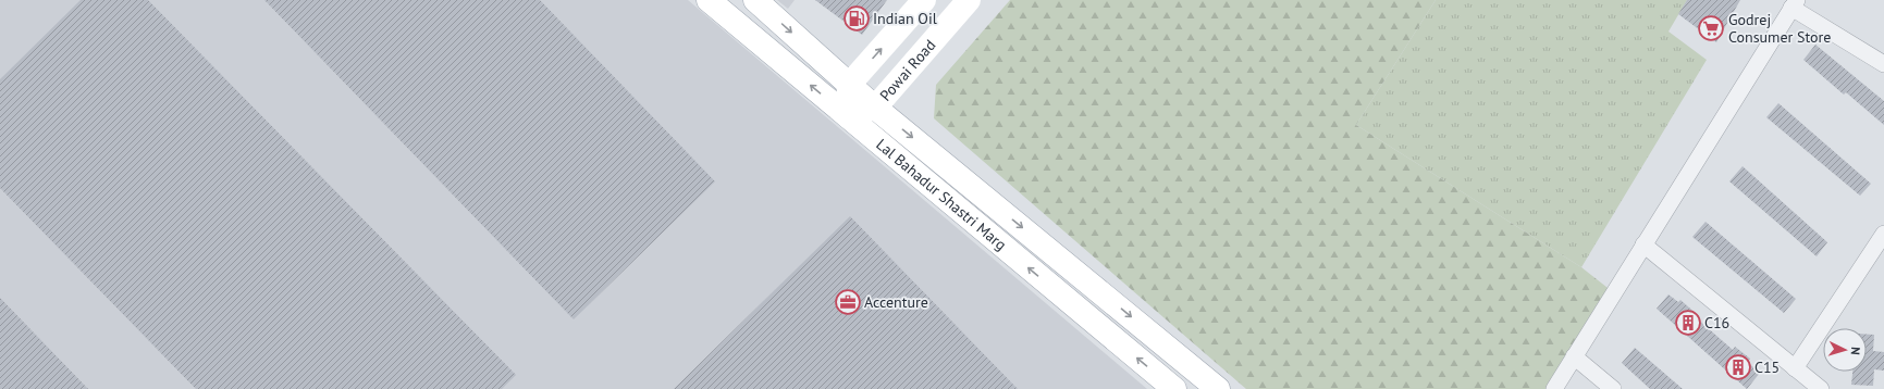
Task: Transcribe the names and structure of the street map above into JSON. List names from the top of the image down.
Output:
{
  "streets": {
    "main road": ["Powai Road", "Lal Bahadur Shastri Marg"]
  },
  "crossings": [
    ["Powai Road", "Lal Bahadur Shastri Marg"]
  ],
  "places": {
    "fuel station": ["Indian Oil"],
    "supermarket": ["Godrej Consumer Store"],
    "office": ["Accenture"],
    "building": ["C16", "C15"]
  },
  "north": "right"
}
